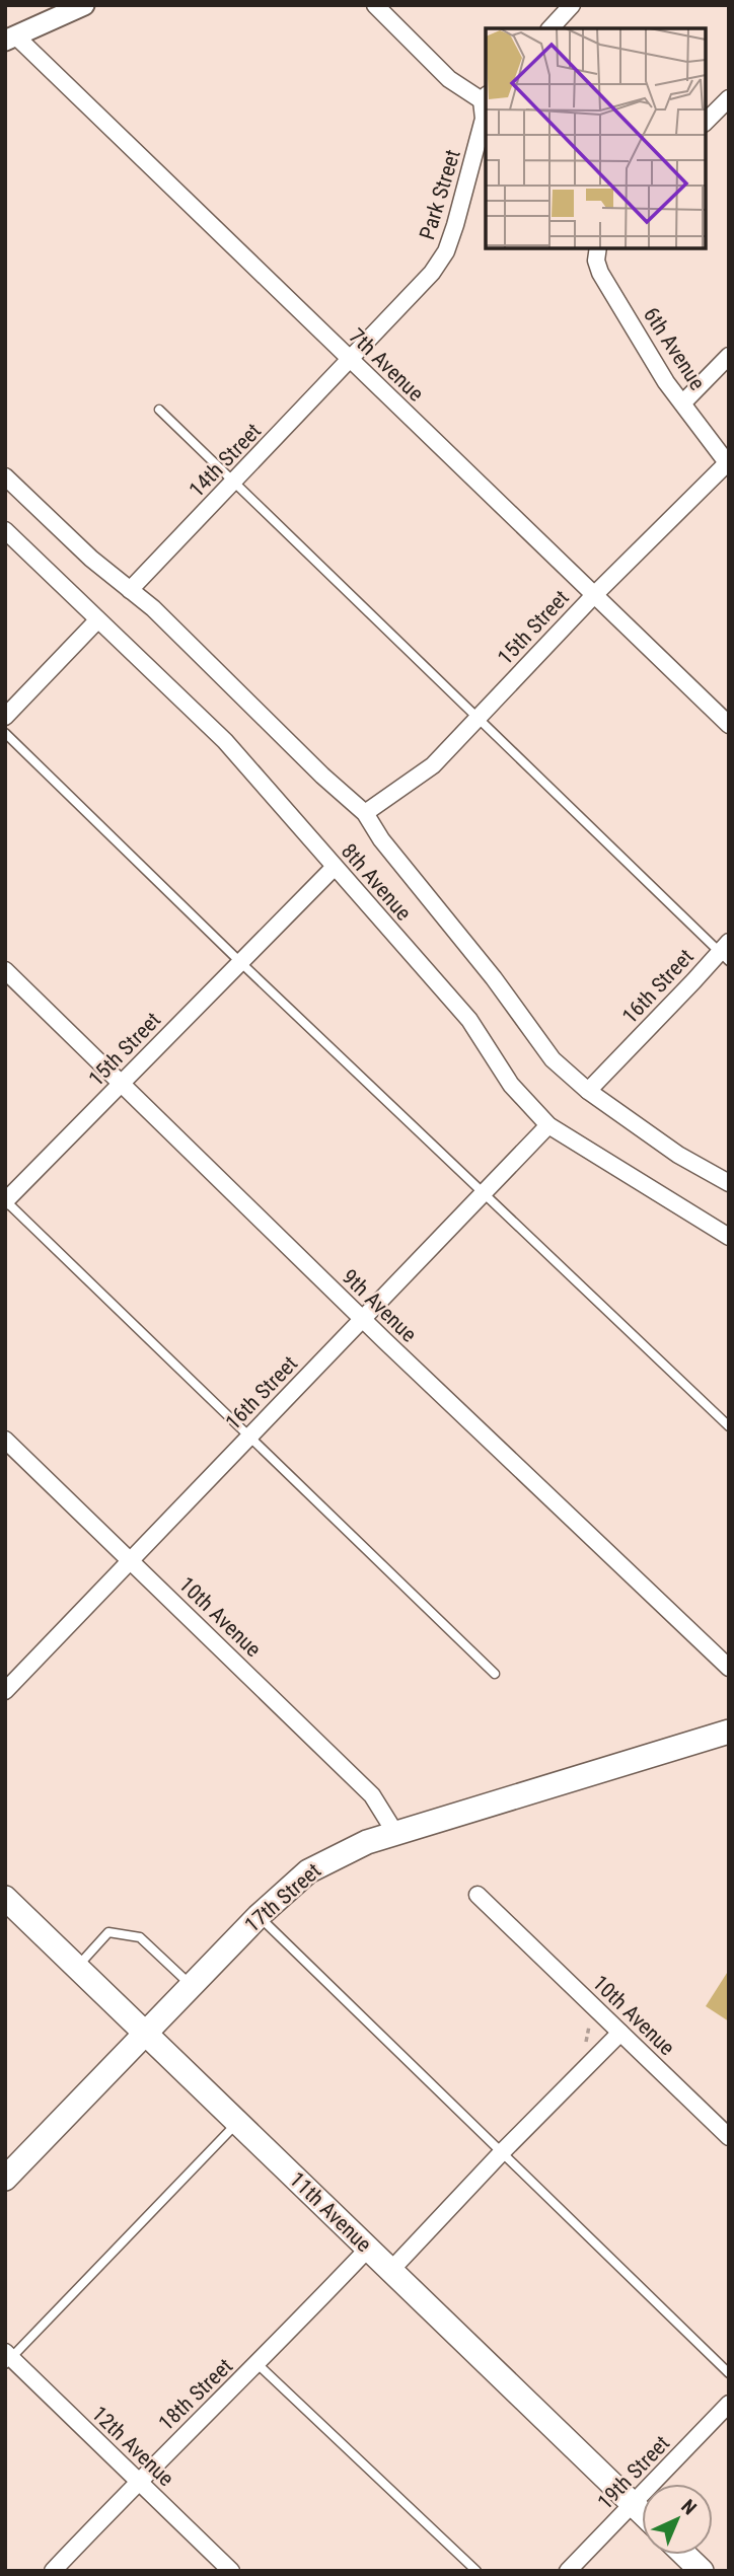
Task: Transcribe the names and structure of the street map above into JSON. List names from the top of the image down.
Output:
{
  "streets": {
    "main road": ["17th Street", "11th Avenue"],
    "street": [
      "Park Street",
      "6th Avenue",
      "7th Avenue",
      "14th Street",
      "15th Street",
      "8th Avenue",
      "16th Street",
      "9th Avenue",
      "10th Avenue",
      "18th Street",
      "12th Avenue",
      "19th Street"
    ]
  },
  "crossings": [
    ["Park Street", "7th Avenue"],
    ["Park Street", "14th Street"],
    ["6th Avenue", "15th Street"],
    ["7th Avenue", "14th Street"],
    ["7th Avenue", "15th Street"],
    ["14th Street", "8th Avenue"],
    ["15th Street", "8th Avenue"],
    ["15th Street", "9th Avenue"],
    ["8th Avenue", "16th Street"],
    ["16th Street", "9th Avenue"],
    ["16th Street", "10th Avenue"],
    ["10th Avenue", "17th Street"],
    ["17th Street", "11th Avenue"],
    ["11th Avenue", "18th Street"],
    ["11th Avenue", "19th Street"],
    ["18th Street", "12th Avenue"]
  ],
  "north": "top right"
}
